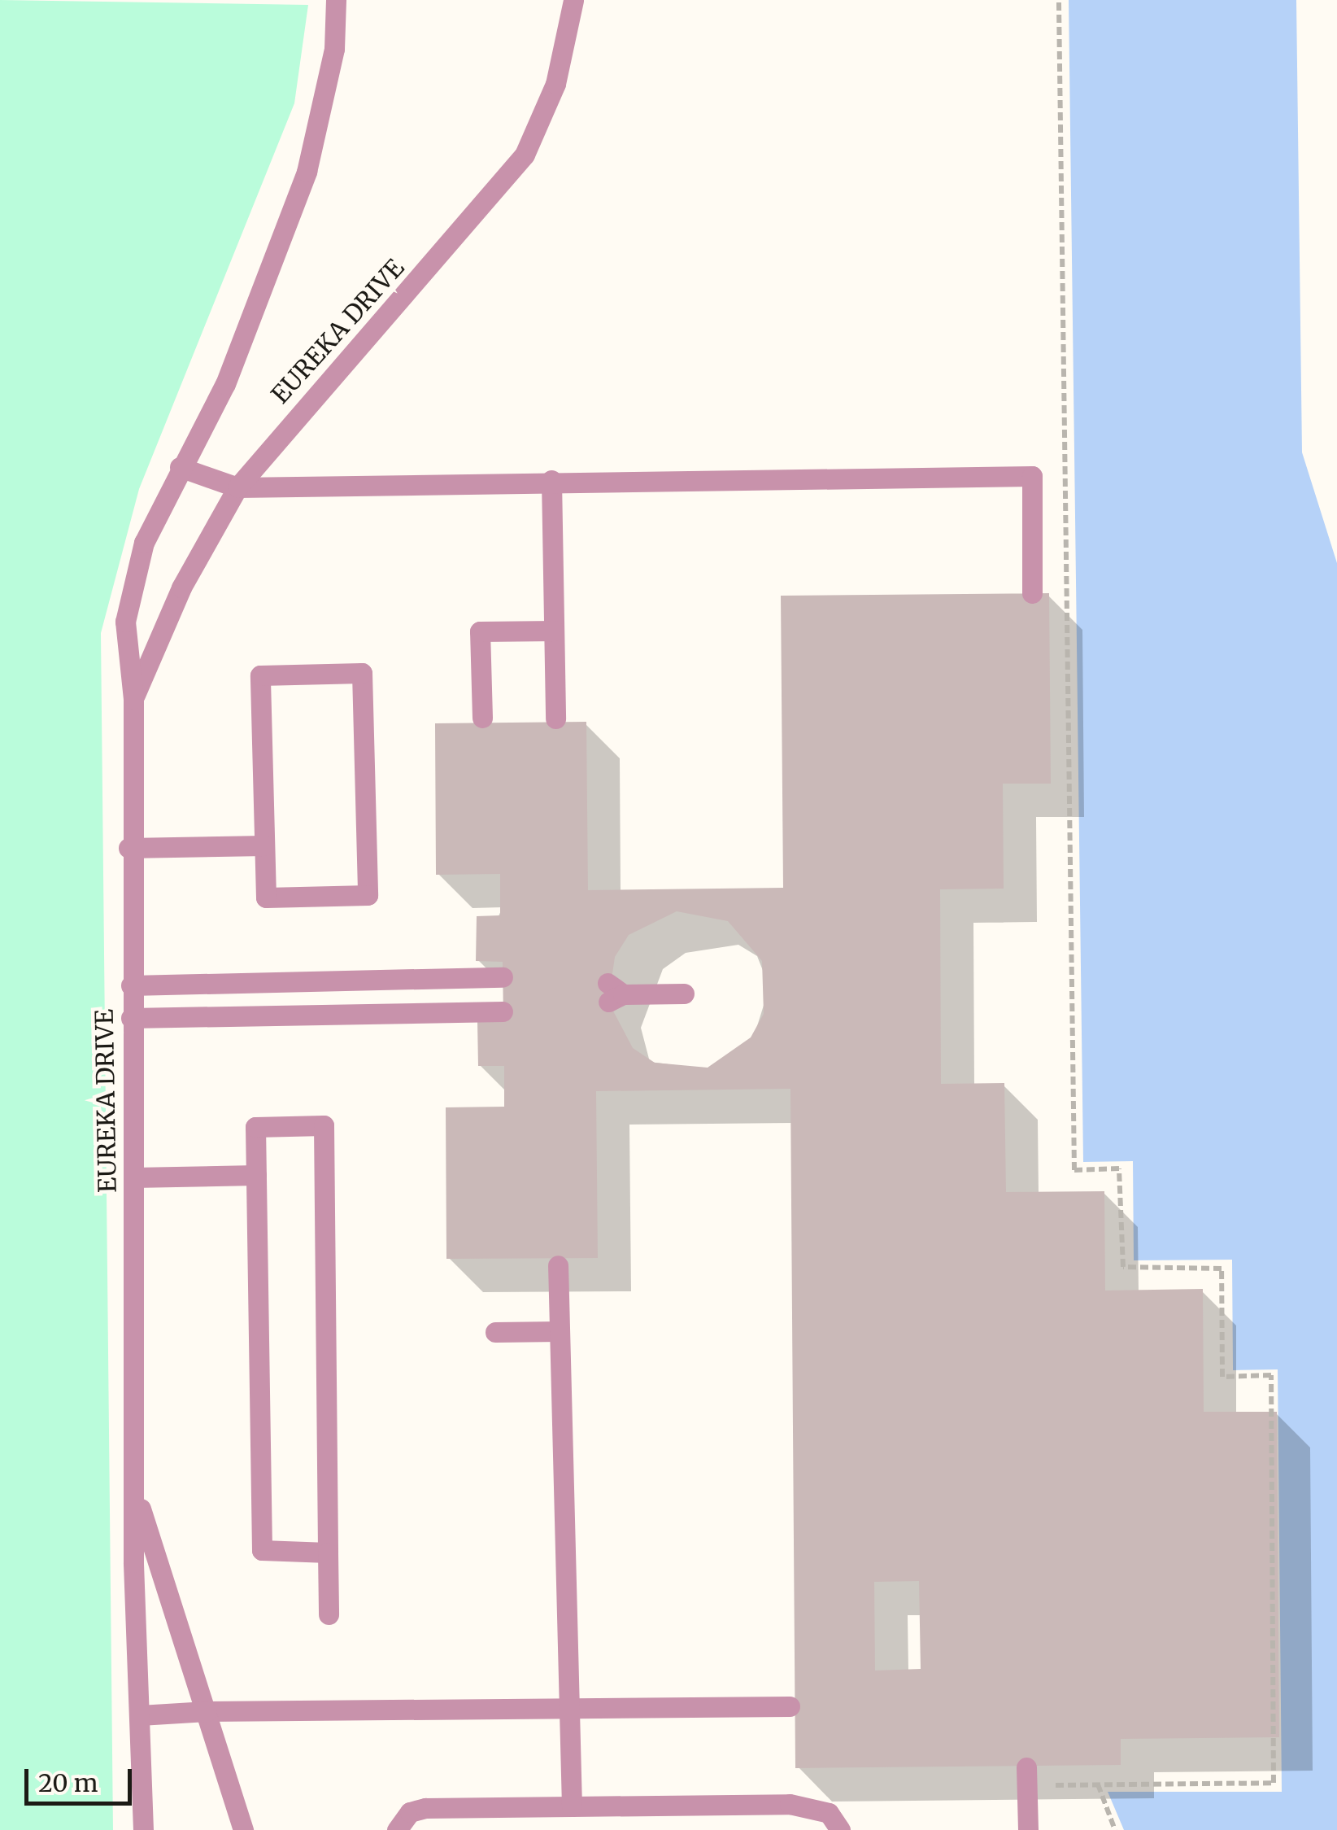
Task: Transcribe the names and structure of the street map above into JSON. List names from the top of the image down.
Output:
{
  "streets": {
    "street": ["EUREKA DRIVE"]
  },
  "scale_bar": "20 m"
}
